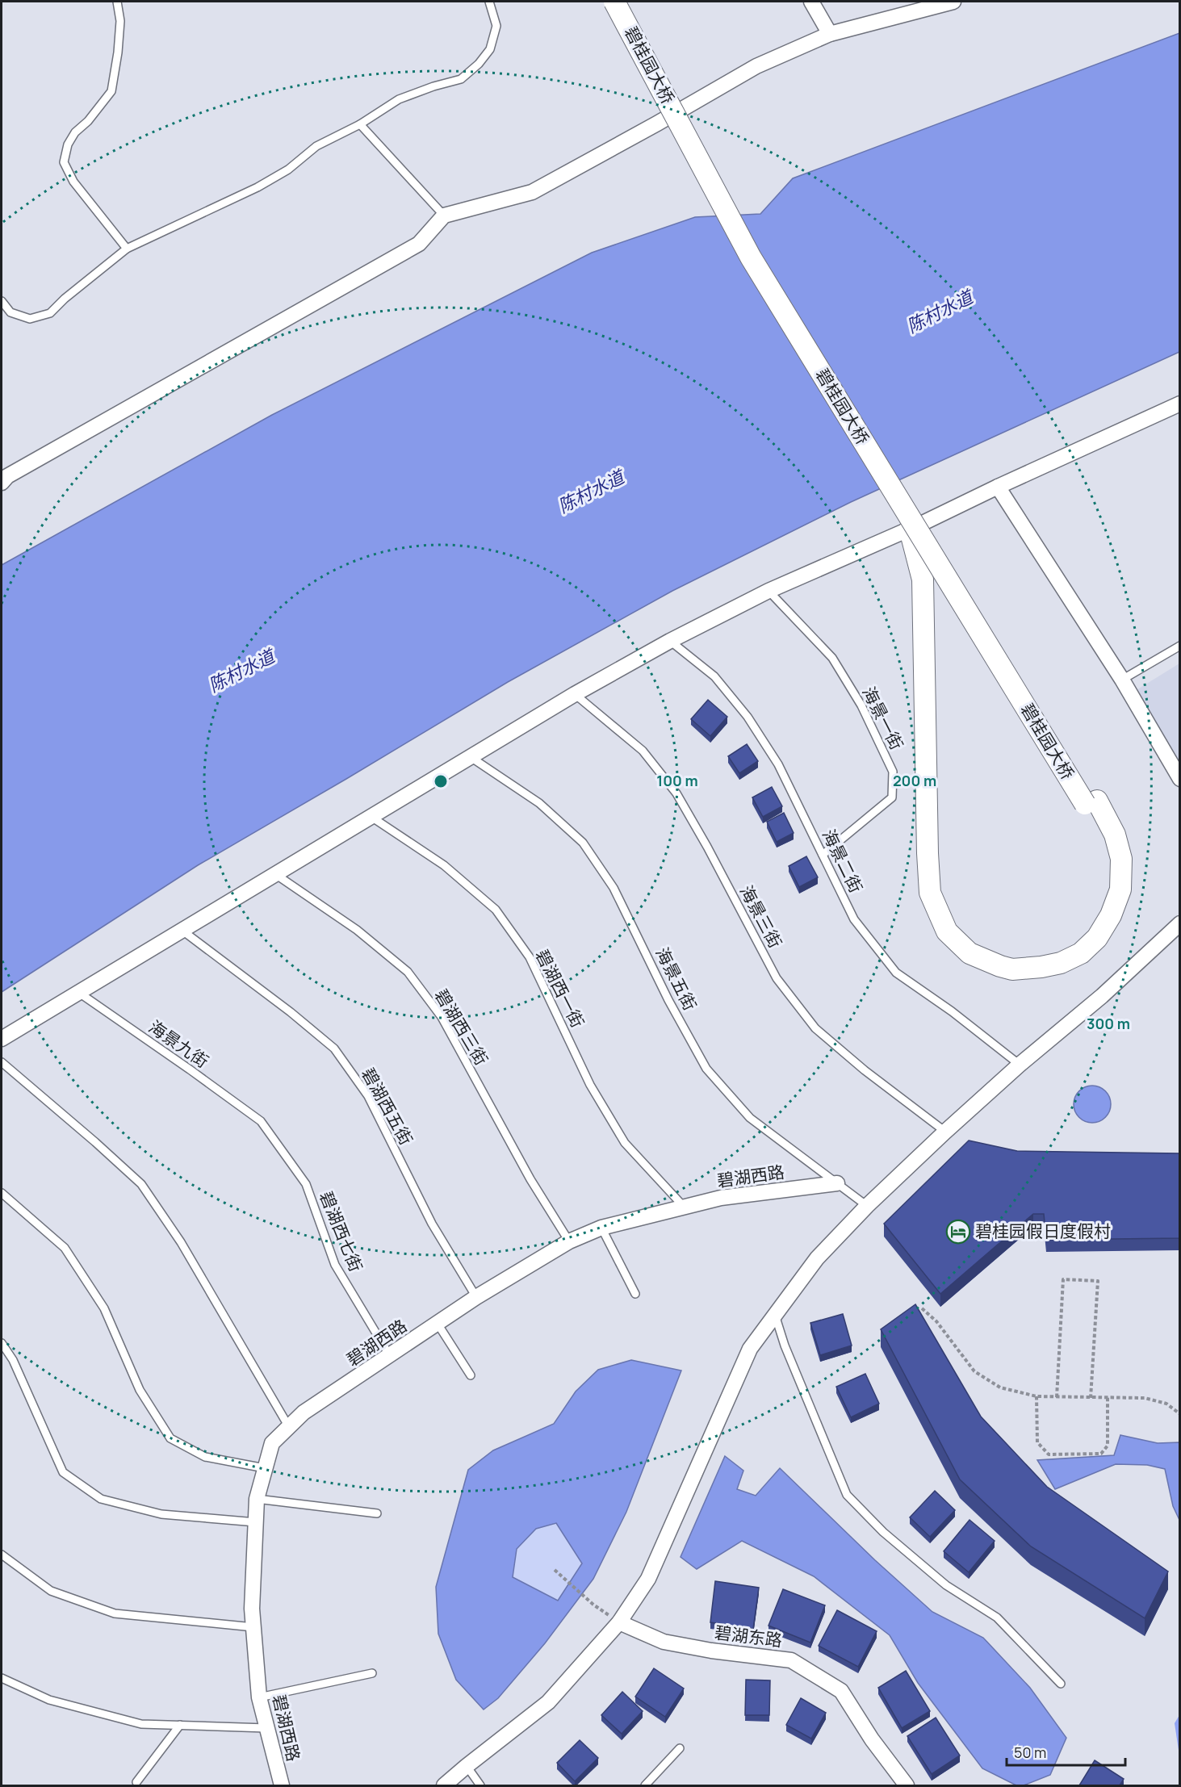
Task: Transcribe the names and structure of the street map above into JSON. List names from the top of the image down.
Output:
{
  "streets": {
    "main road": ["碧桂园大桥"],
    "street": ["碧湖西路", "碧湖东路"],
    "lane": [
      "海景一街",
      "海景二街",
      "海景三街",
      "海景五街",
      "碧湖西一街",
      "碧湖西三街",
      "海景九街",
      "碧湖西五街",
      "碧湖西七街"
    ]
  },
  "crossings": [
    ["海景一街", "海景二街"],
    ["海景五街", "碧湖西路"],
    ["碧湖西一街", "碧湖西路"],
    ["碧湖西三街", "碧湖西路"],
    ["海景九街", "碧湖西七街"],
    ["碧湖西五街", "碧湖西路"],
    ["碧湖西路", "碧湖西七街"]
  ],
  "water": ["陈村水道"],
  "places": {
    "hotel": ["碧桂园假日度假村"]
  },
  "scale_bar": "50 m",
  "rings": ["100 m", "200 m", "300 m"]
}
